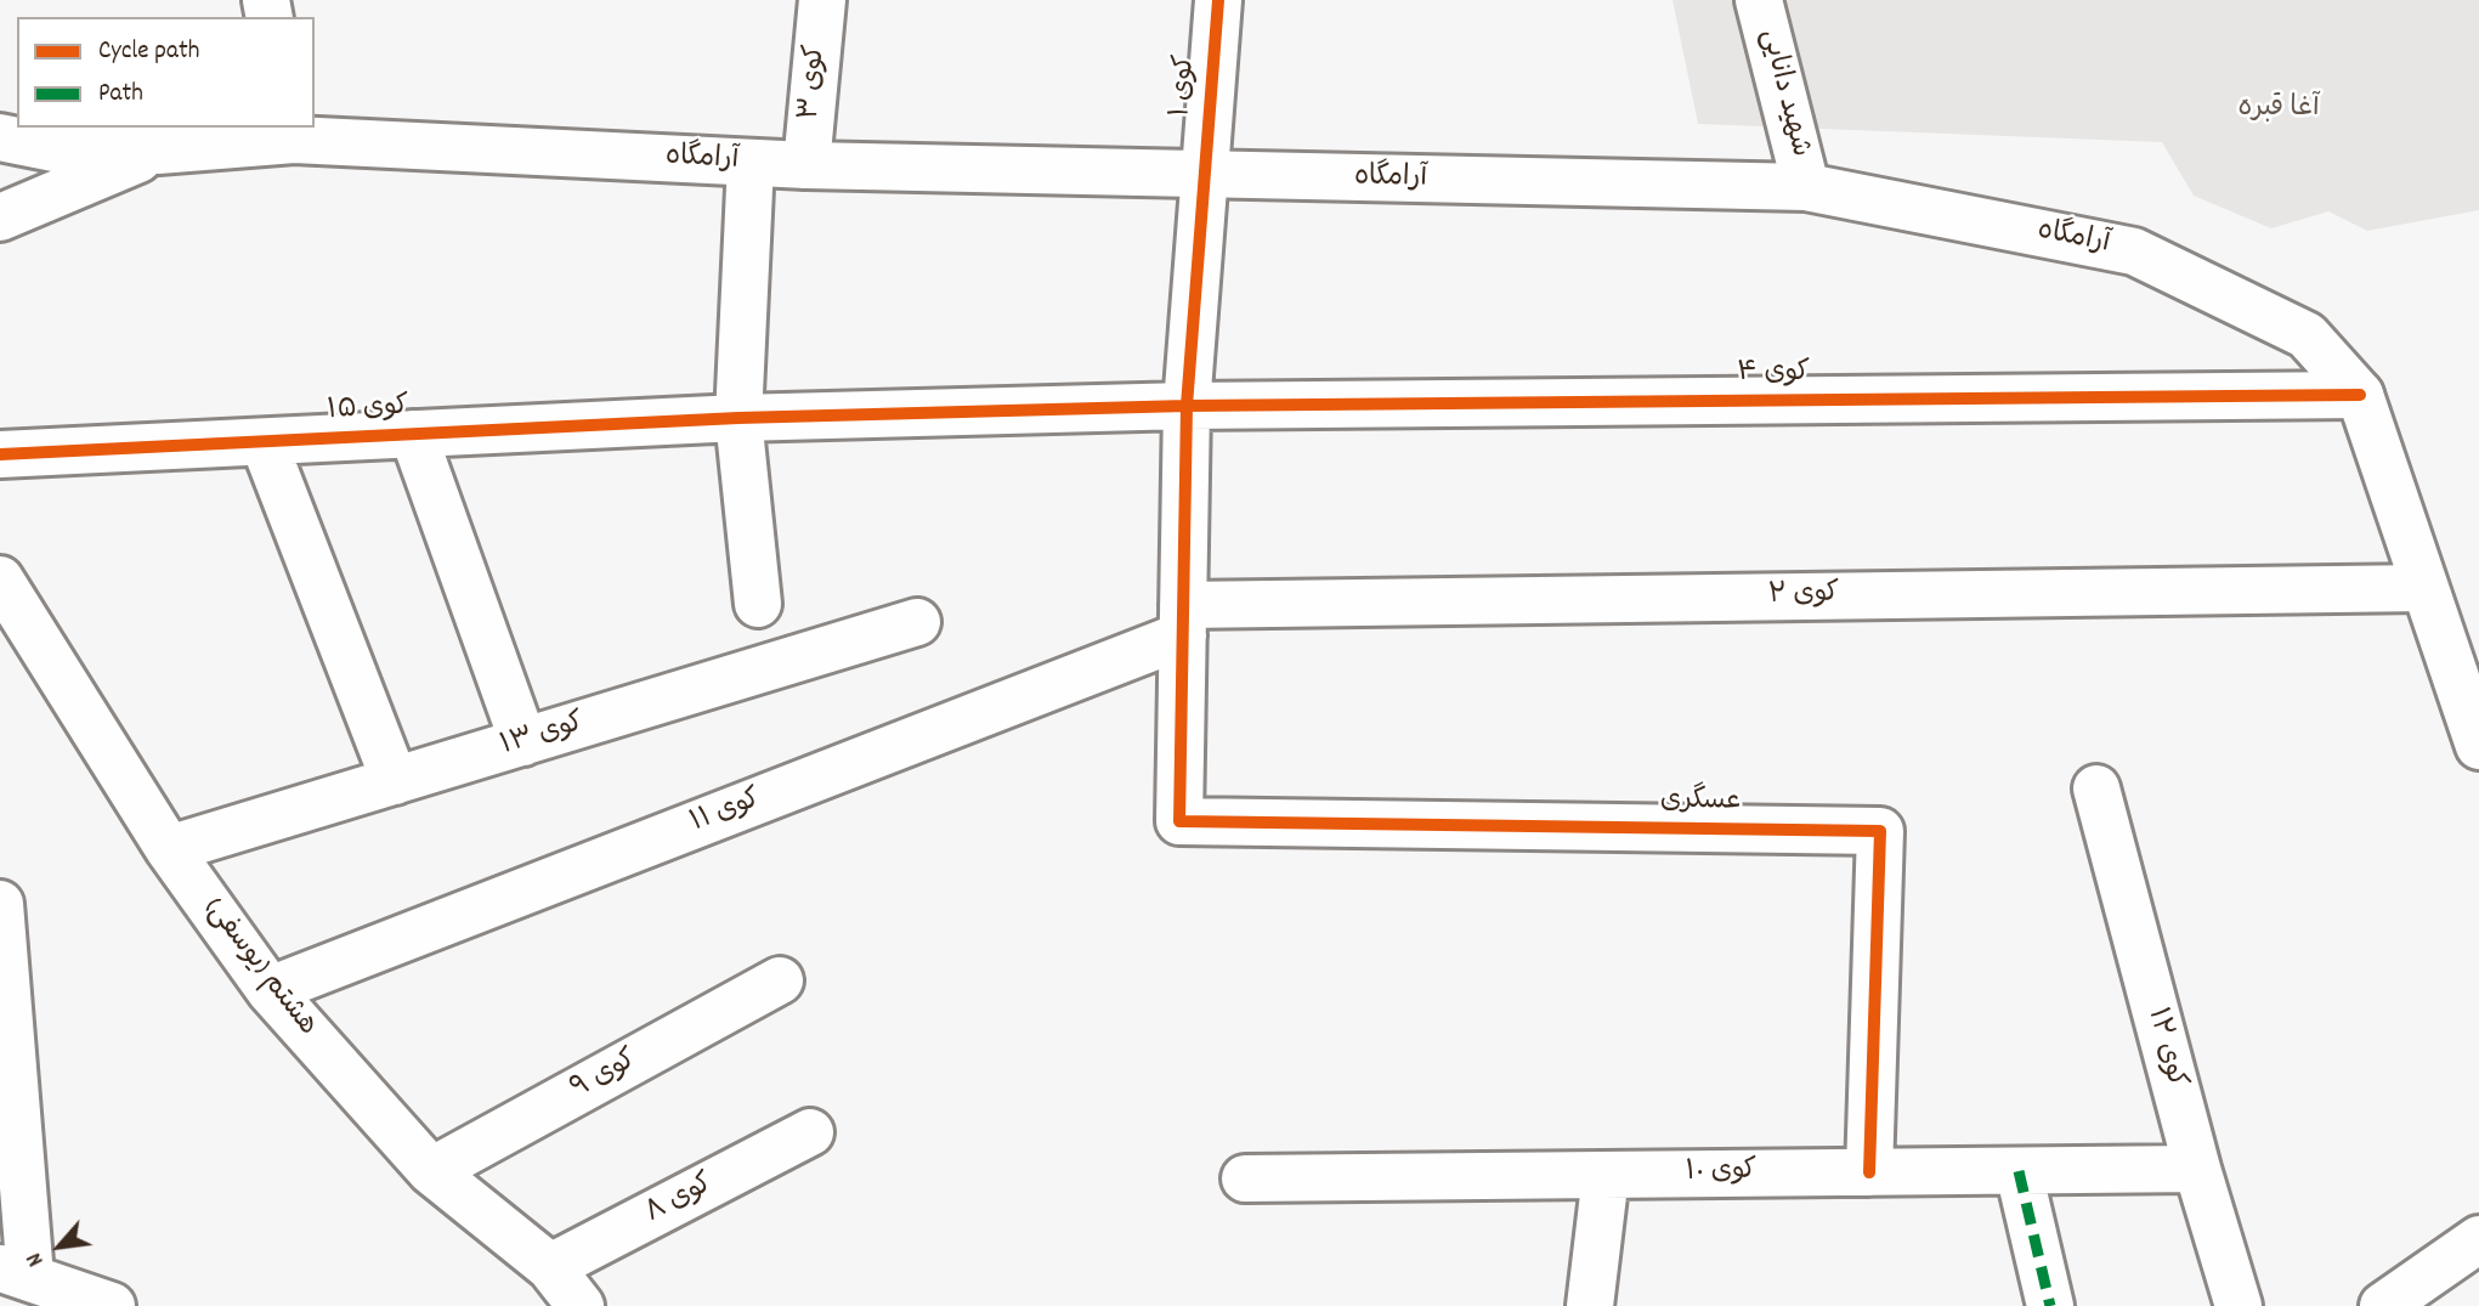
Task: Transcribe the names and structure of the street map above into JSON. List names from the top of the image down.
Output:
{
  "streets": {
    "street": [
      "کوی ۳",
      "کوی ۱",
      "شهید دانایی",
      "آرامگاه",
      "کوی ۴",
      "کوی ۱۵",
      "کوی ۲",
      "کوی ۱۳",
      "عسگری",
      "کوی ۱۱",
      "هشتم (یوسفی)",
      "کوی ۱۲",
      "کوی ۹",
      "کوی ۱۰",
      "کوی ۸"
    ]
  },
  "crossings": [
    ["کوی ۳", "آرامگاه"],
    ["کوی ۱", "آرامگاه"],
    ["کوی ۱", "کوی ۴"],
    ["کوی ۱", "کوی ۲"],
    ["کوی ۱", "عسگری"],
    ["کوی ۱", "کوی ۱۱"],
    ["شهید دانایی", "آرامگاه"],
    ["آرامگاه", "کوی ۴"],
    ["آرامگاه", "کوی ۲"],
    ["کوی ۴", "کوی ۱۵"],
    ["کوی ۲", "کوی ۱۱"],
    ["کوی ۱۳", "هشتم (یوسفی)"],
    ["عسگری", "کوی ۱۰"],
    ["کوی ۱۱", "هشتم (یوسفی)"],
    ["هشتم (یوسفی)", "کوی ۹"],
    ["هشتم (یوسفی)", "کوی ۸"],
    ["کوی ۱۲", "کوی ۱۰"]
  ],
  "parks": ["آغا قبره"],
  "legend": ["Cycle path", "Path"],
  "north": "bottom left"
}
